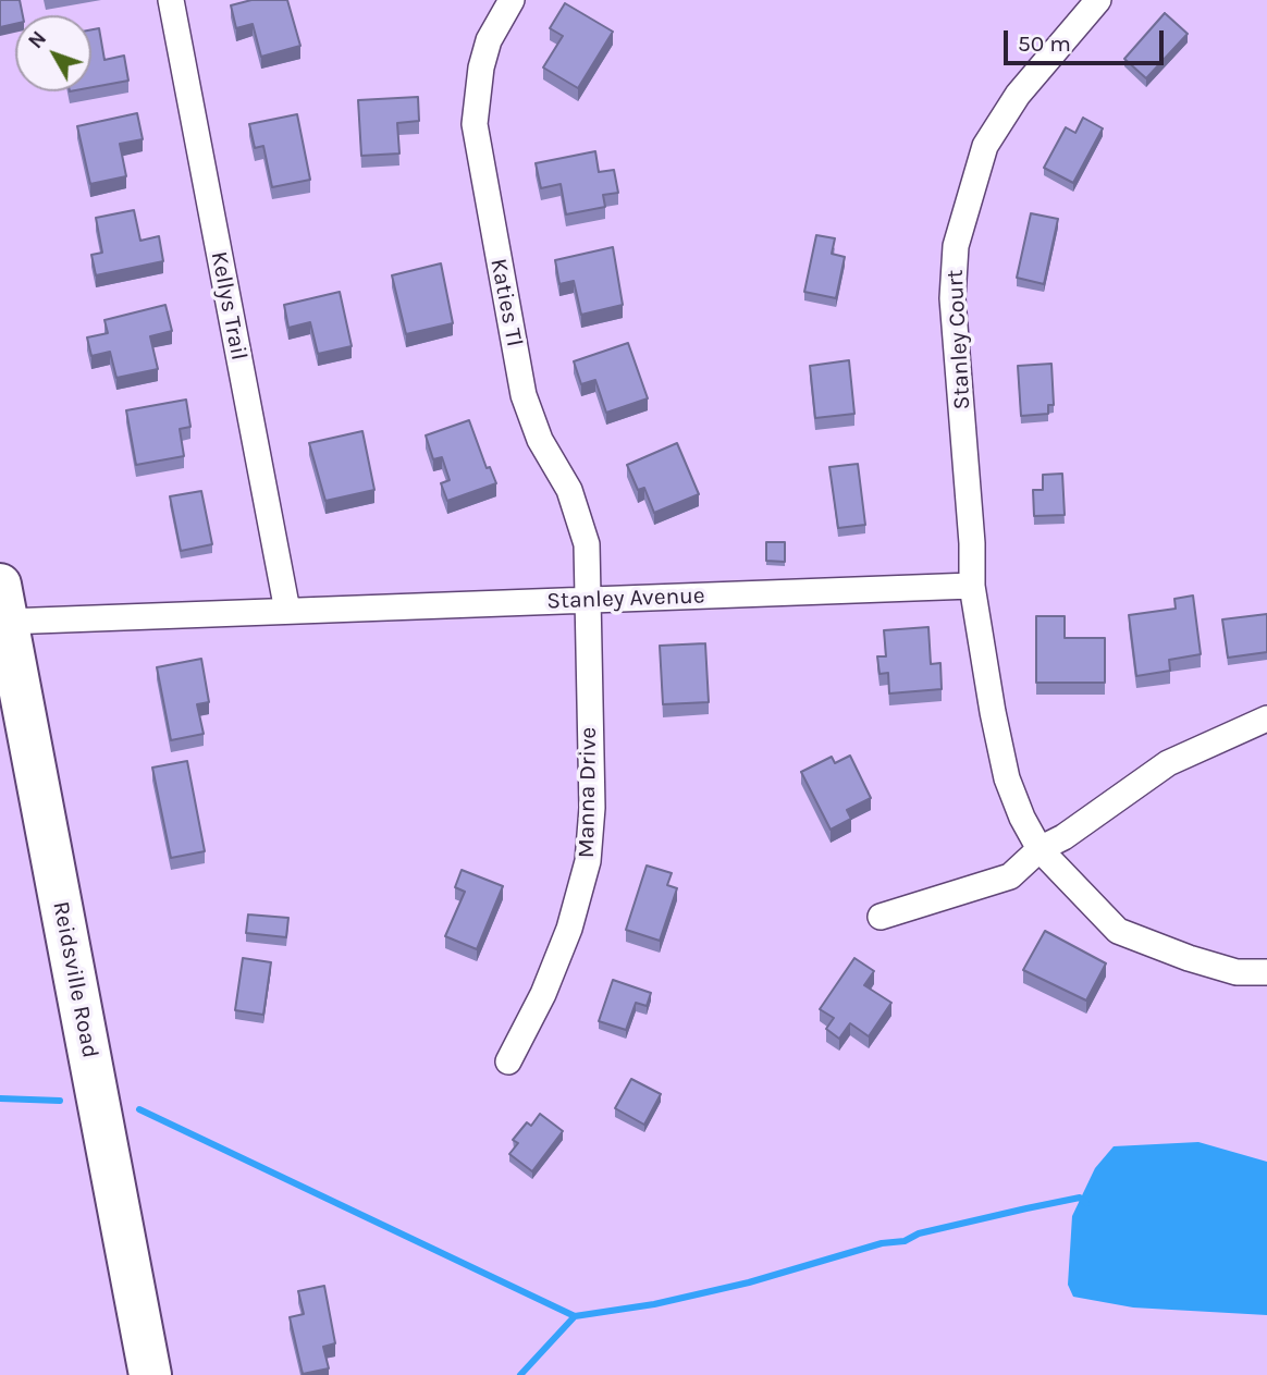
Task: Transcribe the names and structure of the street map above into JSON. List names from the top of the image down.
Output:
{
  "streets": {
    "highway": ["Reidsville Road"],
    "street": [
      "Katies Tl",
      "Kellys Trail",
      "Stanley Court",
      "Stanley Avenue",
      "Manna Drive"
    ]
  },
  "crossings": [
    ["Katies Tl", "Stanley Avenue"],
    ["Katies Tl", "Manna Drive"],
    ["Kellys Trail", "Stanley Avenue"],
    ["Stanley Court", "Stanley Avenue"],
    ["Stanley Avenue", "Manna Drive"],
    ["Stanley Avenue", "Reidsville Road"]
  ],
  "scale_bar": "50 m",
  "north": "top left"
}
